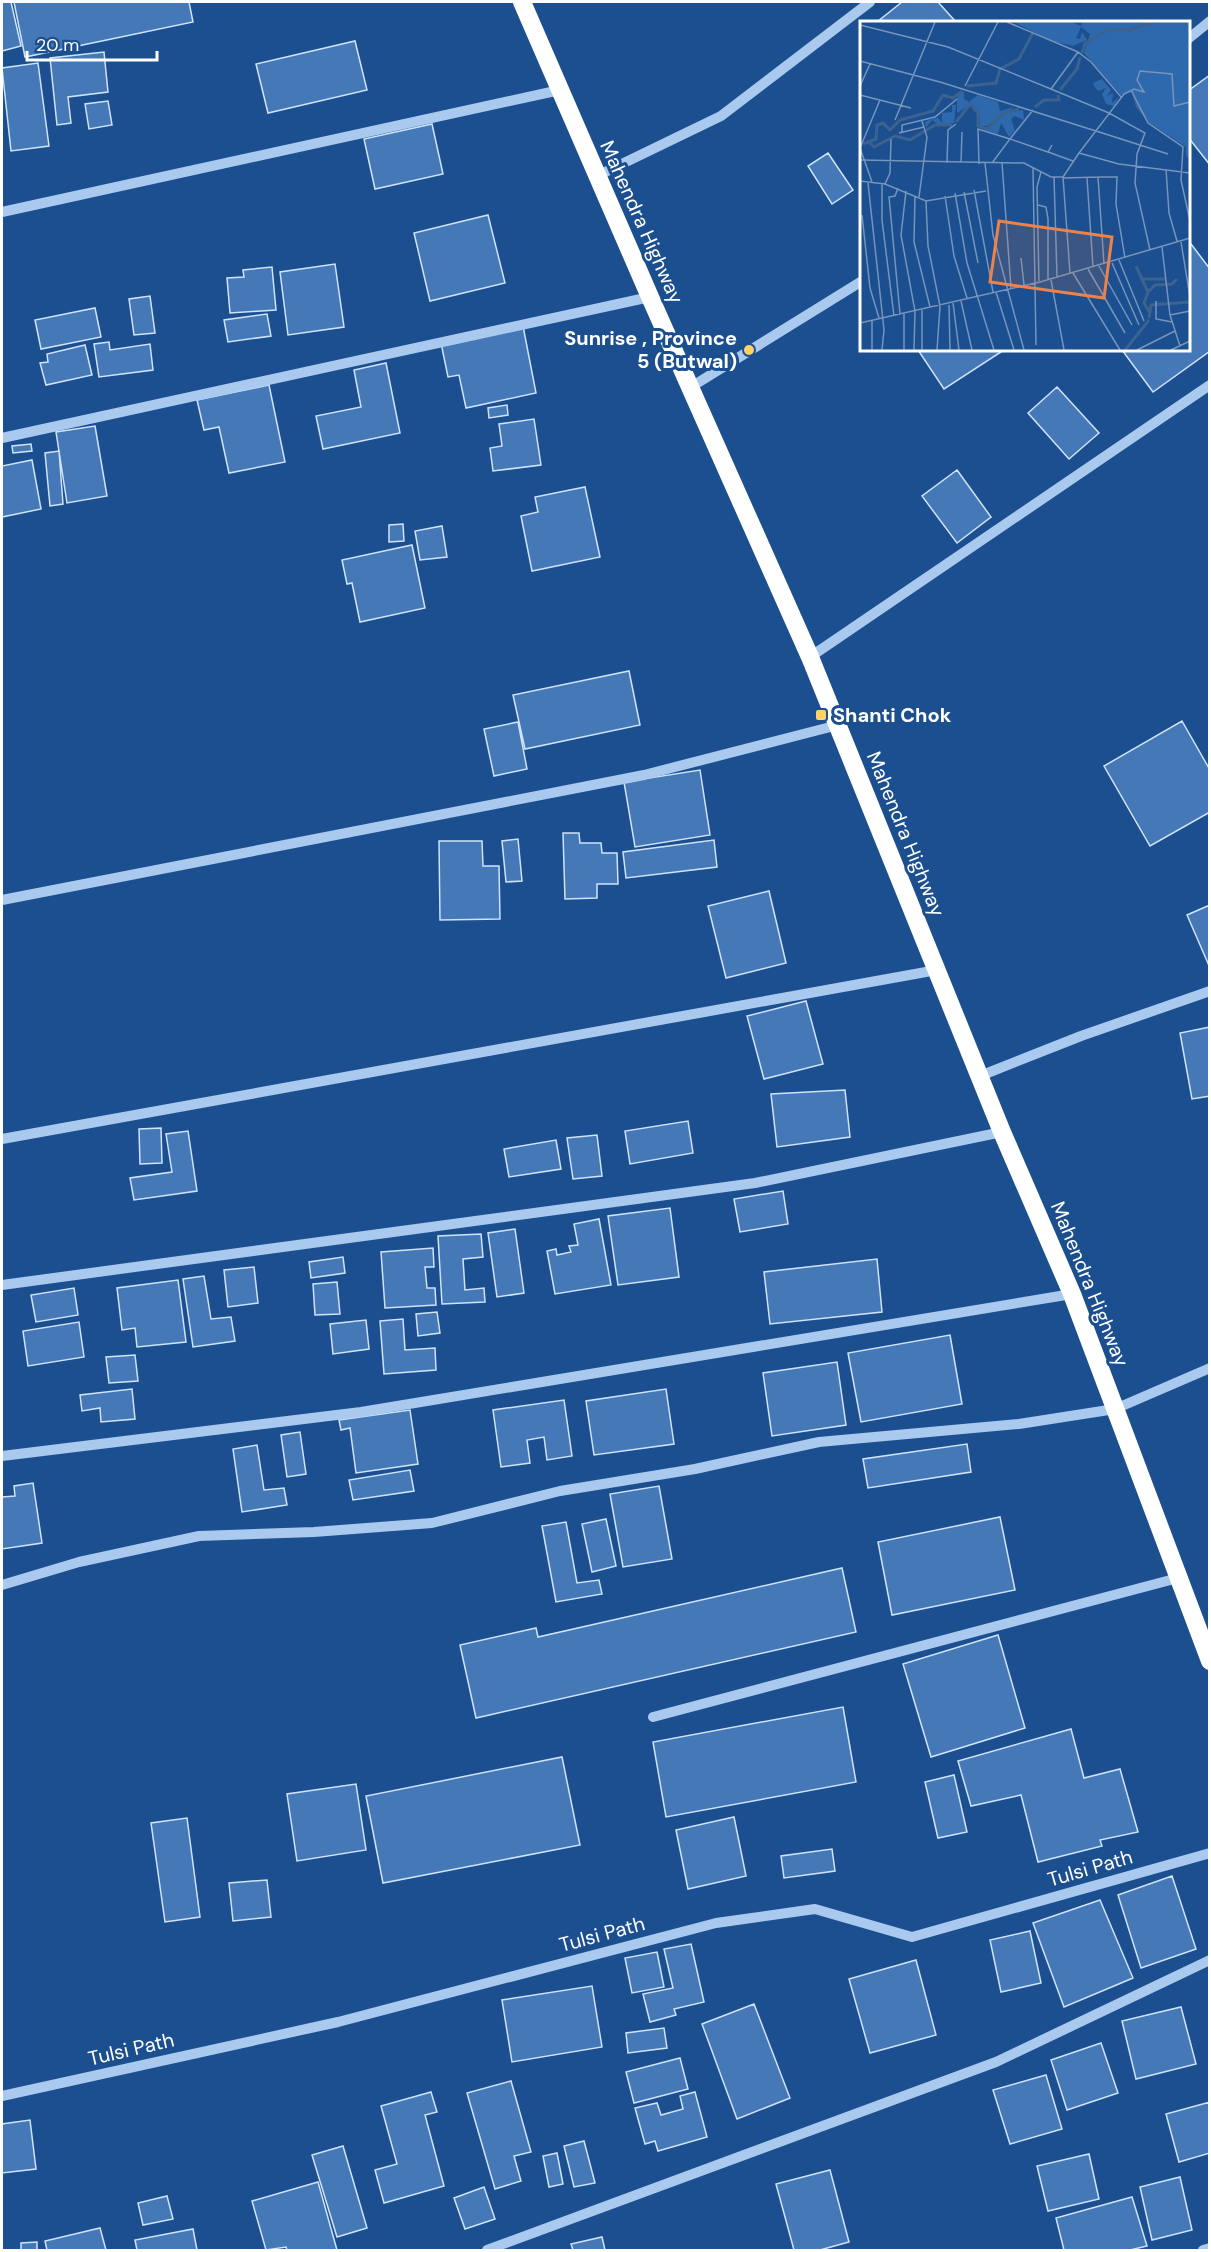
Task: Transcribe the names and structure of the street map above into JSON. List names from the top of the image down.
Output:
{
  "streets": {
    "highway": ["Mahendra Highway"],
    "street": ["Tulsi Path"]
  },
  "places": {
    "other": ["Sunrise , Province 5 (Butwal)"],
    "transit": ["Shanti Chok"]
  },
  "scale_bar": "20 m"
}
